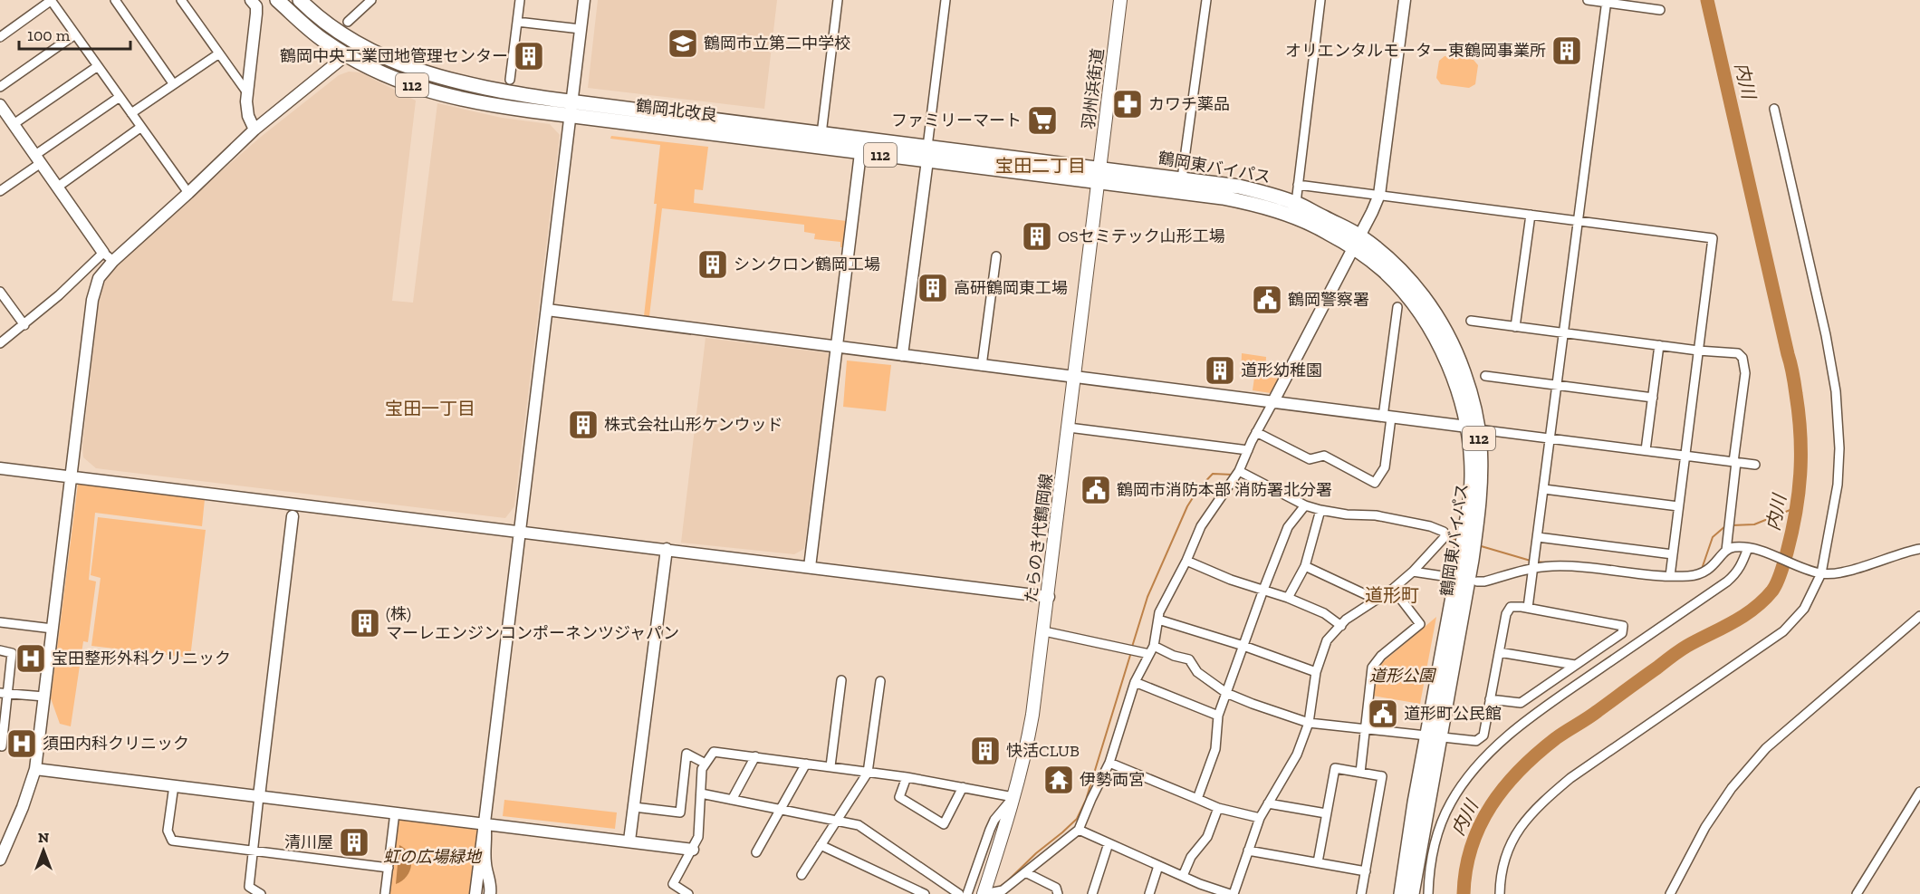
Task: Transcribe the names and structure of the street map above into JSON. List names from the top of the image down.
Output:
{
  "streets": {
    "highway": ["112", "鶴岡北改良", "鶴岡東バイパス"],
    "main road": ["羽州浜街道", "たらのき代鶴岡線"]
  },
  "crossings": [
    ["羽州浜街道", "鶴岡北改良"],
    ["羽州浜街道", "鶴岡東バイパス"],
    ["羽州浜街道", "たらのき代鶴岡線"],
    ["鶴岡北改良", "鶴岡東バイパス"],
    ["鶴岡北改良", "たらのき代鶴岡線"],
    ["鶴岡東バイパス", "たらのき代鶴岡線"]
  ],
  "districts": ["宝田二丁目", "宝田一丁目", "道形町"],
  "water": ["内川"],
  "parks": ["道形公園", "虹の広場緑地"],
  "places": {
    "school or university": ["鶴岡市立第二中学校"],
    "building": [
      "オリエンタルモーター東鶴岡事業所",
      "鶴岡中央工業団地管理センター",
      "OSセミテック山形工場",
      "シンクロン鶴岡工場",
      "高研鶴岡東工場",
      "道形幼稚園",
      "株式会社山形ケンウッド",
      "(株) マーレエンジンコンポーネンツジャパン",
      "快活CLUB",
      "清川屋"
    ],
    "pharmacy": ["カワチ薬品"],
    "supermarket": ["ファミリーマート"],
    "public building": ["鶴岡警察署", "鶴岡市消防本部 消防署北分署", "道形町公民館"],
    "hospital": ["宝田整形外科クリニック", "須田内科クリニック"],
    "temple": ["伊勢両宮"]
  },
  "scale_bar": "100 m",
  "north": "top"
}
